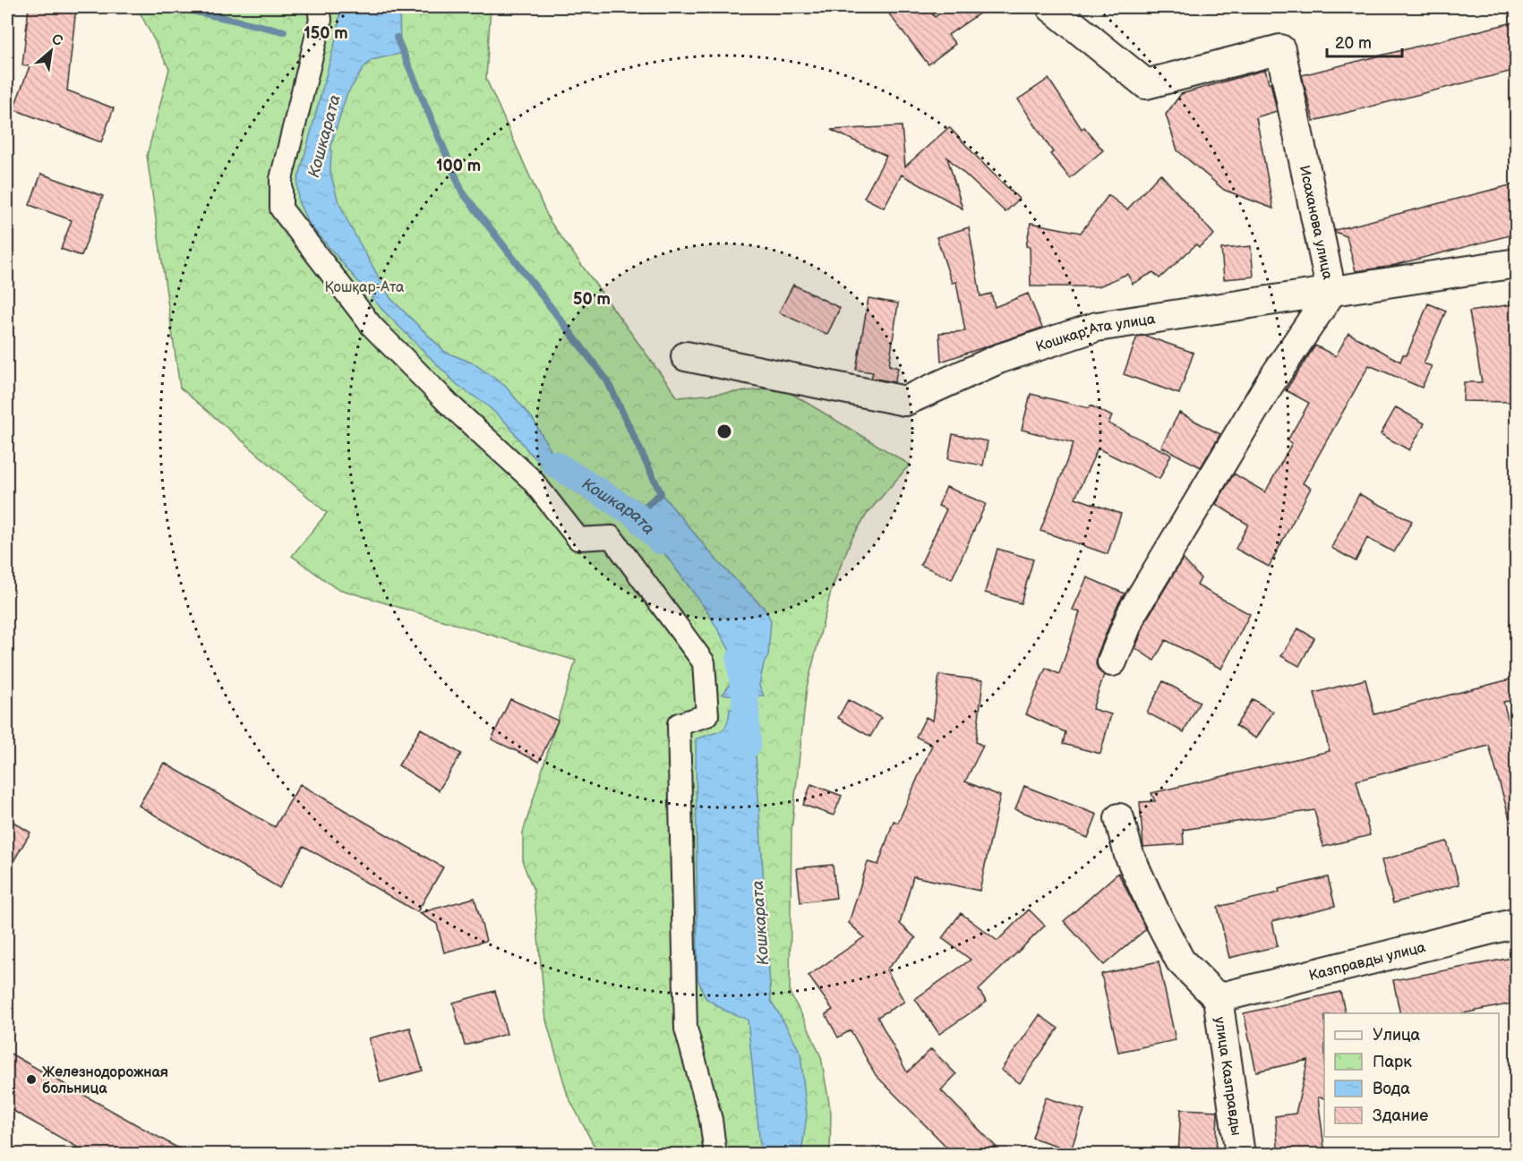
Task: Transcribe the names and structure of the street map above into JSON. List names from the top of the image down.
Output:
{
  "streets": {
    "street": [
      "Исаханова улица",
      "Кошкар Ата улица",
      "Казправды улица",
      "улица Казправды"
    ]
  },
  "crossings": [
    ["Исаханова улица", "Кошкар Ата улица"],
    ["Казправды улица", "улица Казправды"]
  ],
  "water": ["Кошкарата"],
  "parks": ["Қошқар-Ата"],
  "places": ["Железнодорожная больница"],
  "legend": [
    "Улица",
    "Парк",
    "Вода",
    "Здание"
  ],
  "scale_bar": "20 m",
  "north": "top right",
  "rings": ["150 m", "100 m", "50 m"]
}
